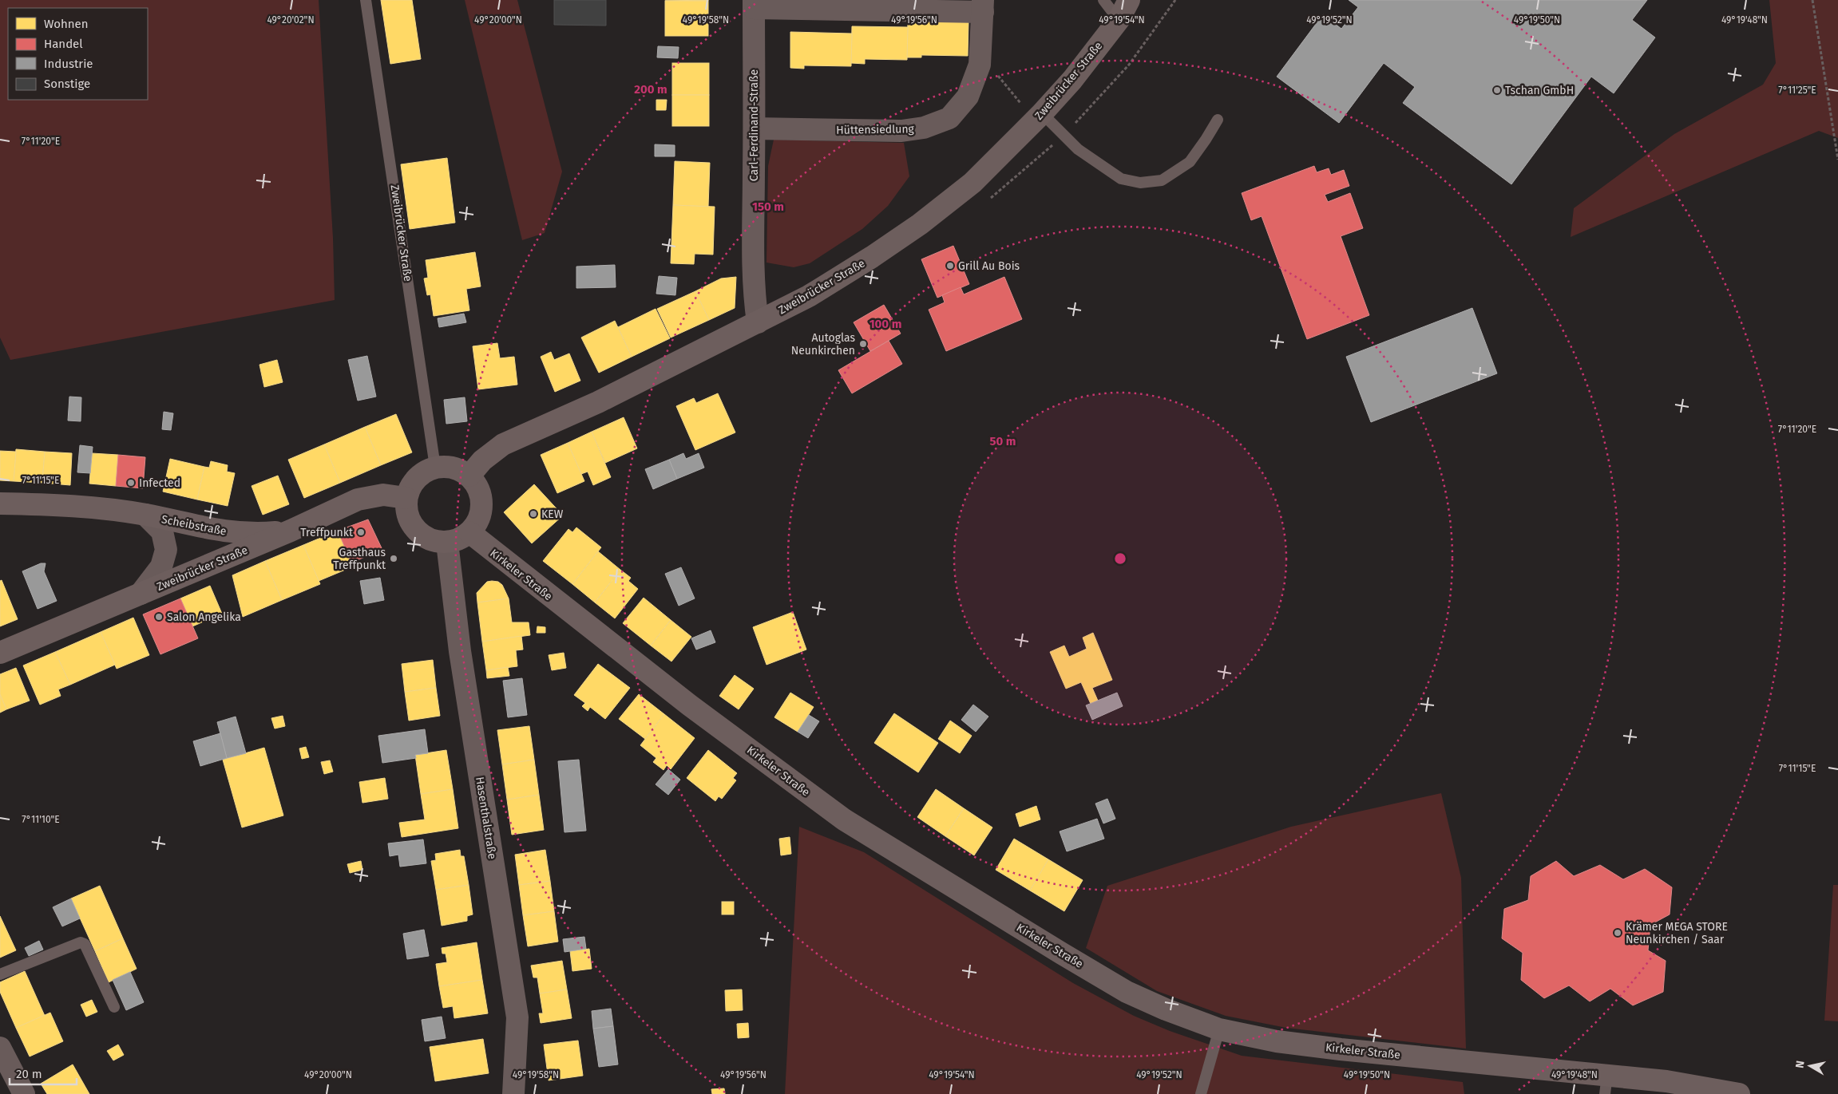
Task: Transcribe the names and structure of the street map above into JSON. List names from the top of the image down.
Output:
{
  "streets": {
    "main road": ["Zweibrücker Straße", "Scheibstraße", "Kirkeler Straße"],
    "street": ["Carl-Ferdinand-Straße", "Hüttensiedlung", "Hasenthalstraße"]
  },
  "crossings": [
    ["Zweibrücker Straße", "Carl-Ferdinand-Straße"],
    ["Zweibrücker Straße", "Scheibstraße"],
    ["Zweibrücker Straße", "Kirkeler Straße"],
    ["Zweibrücker Straße", "Hasenthalstraße"],
    ["Carl-Ferdinand-Straße", "Hüttensiedlung"],
    ["Kirkeler Straße", "Hasenthalstraße"]
  ],
  "places": [
    "Tschan GmbH",
    "Grill Au Bois",
    "Autoglas Neunkirchen",
    "Infected",
    "KEW",
    "Treffpunkt",
    "Gasthaus Treffpunkt",
    "Salon Angelika",
    "Krämer MEGA STORE Neunkirchen / Saar"
  ],
  "legend": [
    "Wohnen",
    "Handel",
    "Industrie",
    "Sonstige"
  ],
  "scale_bar": "20 m",
  "north": "left",
  "coordinates": [
    "49°20'02\"N",
    "49°20'00\"N",
    "49°19'58\"N",
    "49°19'56\"N",
    "49°19'54\"N",
    "49°19'52\"N",
    "49°19'50\"N",
    "49°19'48\"N",
    "7°11'25\"E",
    "7°11'20\"E",
    "7°11'15\"E",
    "7°11'10\"E"
  ],
  "rings": [
    "200 m",
    "150 m",
    "100 m",
    "50 m"
  ]
}
